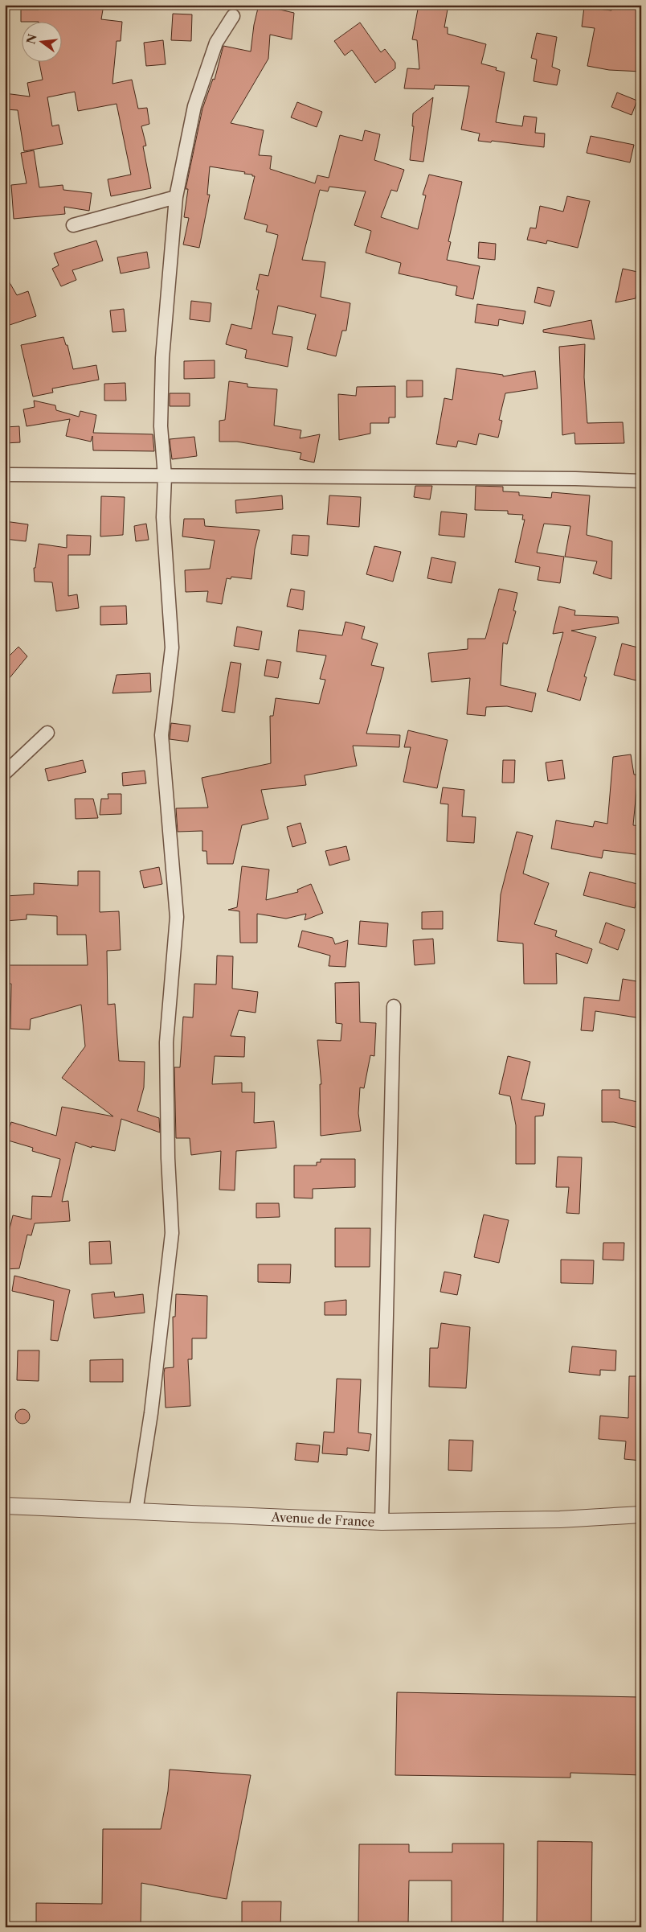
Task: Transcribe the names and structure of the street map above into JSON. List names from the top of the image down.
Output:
{
  "streets": {
    "street": ["Avenue de France"]
  },
  "north": "left"
}
